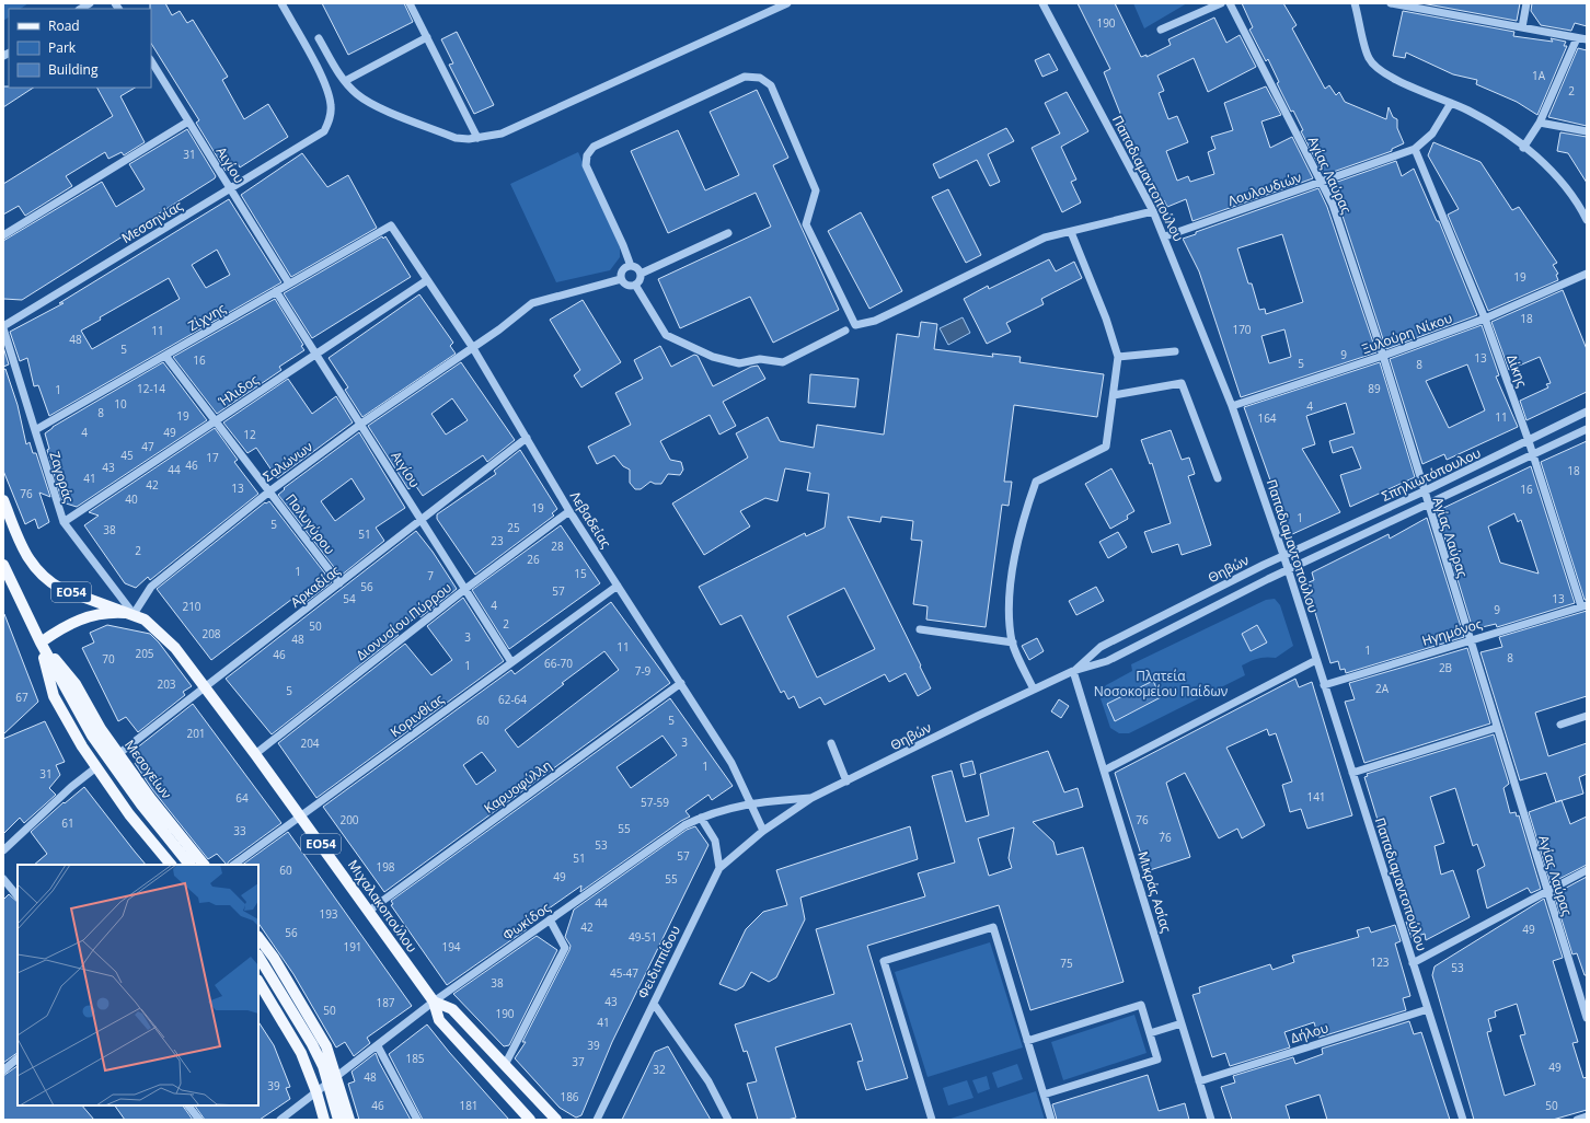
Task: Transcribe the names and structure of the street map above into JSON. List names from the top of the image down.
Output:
{
  "streets": {
    "main road": ["ΕΟ54", "Μεσογείων", "Μιχαλακοπούλου"],
    "street": [
      "Αιγίου",
      "Αγίας Λαύρας",
      "Παπαδιαμαντοπούλου",
      "Λουλουδιών",
      "Μεσσηνίας",
      "Ζίχνης",
      "Ξυλούρη Νίκου",
      "Δίκης",
      "Ήλιδος",
      "Σαλώνων",
      "Σπηλιωτόπουλου",
      "Ζαγοράς",
      "Λεβαδείας",
      "Πολυγύρου",
      "Θηβών",
      "Αρκαδίας",
      "Διονυσίου Πύρρου",
      "Ηγημόνος",
      "Κορινθίας",
      "Καρυοφύλλη",
      "Μικράς Ασίας",
      "Φωκίδος",
      "Φειδιππίδου",
      "Δήλου"
    ]
  },
  "crossings": [
    ["Αιγίου", "Μεσσηνίας"],
    ["Αιγίου", "Ζίχνης"],
    ["Αιγίου", "Ήλιδος"],
    ["Αιγίου", "Σαλώνων"],
    ["Αιγίου", "Αρκαδίας"],
    ["Αιγίου", "Διονυσίου Πύρρου"],
    ["Αιγίου", "Κορινθίας"],
    ["Αγίας Λαύρας", "Λουλουδιών"],
    ["Αγίας Λαύρας", "Ξυλούρη Νίκου"],
    ["Αγίας Λαύρας", "Σπηλιωτόπουλου"],
    ["Αγίας Λαύρας", "Ηγημόνος"],
    ["Παπαδιαμαντοπούλου", "Λουλουδιών"],
    ["Παπαδιαμαντοπούλου", "Ξυλούρη Νίκου"],
    ["Παπαδιαμαντοπούλου", "Σπηλιωτόπουλου"],
    ["Παπαδιαμαντοπούλου", "Θηβών"],
    ["Παπαδιαμαντοπούλου", "Ηγημόνος"],
    ["Παπαδιαμαντοπούλου", "Δήλου"],
    ["Λουλουδιών", "Δίκης"],
    ["Μεσσηνίας", "Ζαγοράς"],
    ["Ζίχνης", "Ζαγοράς"],
    ["Ζίχνης", "Λεβαδείας"],
    ["Ζίχνης", "Πολυγύρου"],
    ["Ξυλούρη Νίκου", "Δίκης"],
    ["Δίκης", "Σπηλιωτόπουλου"],
    ["Δίκης", "Ηγημόνος"],
    ["Ήλιδος", "Ζαγοράς"],
    ["Ήλιδος", "Λεβαδείας"],
    ["Ήλιδος", "Πολυγύρου"],
    ["Σαλώνων", "Ζαγοράς"],
    ["Σαλώνων", "Λεβαδείας"],
    ["Σαλώνων", "Πολυγύρου"],
    ["Σαλώνων", "ΕΟ54"],
    ["Σαλώνων", "Μιχαλακοπούλου"],
    ["Σπηλιωτόπουλου", "Θηβών"],
    ["Ζαγοράς", "ΕΟ54"],
    ["Ζαγοράς", "Μιχαλακοπούλου"],
    ["Λεβαδείας", "Θηβών"],
    ["Λεβαδείας", "Αρκαδίας"],
    ["Λεβαδείας", "Διονυσίου Πύρρου"],
    ["Λεβαδείας", "Κορινθίας"],
    ["Λεβαδείας", "Καρυοφύλλη"],
    ["Λεβαδείας", "Φωκίδος"],
    ["Λεβαδείας", "Φειδιππίδου"],
    ["Πολυγύρου", "Αρκαδίας"],
    ["Θηβών", "Μικράς Ασίας"],
    ["Θηβών", "Φωκίδος"],
    ["Θηβών", "Φειδιππίδου"],
    ["Αρκαδίας", "Μεσογείων"],
    ["Αρκαδίας", "Μιχαλακοπούλου"],
    ["ΕΟ54", "Μιχαλακοπούλου"],
    ["ΕΟ54", "Φωκίδος"],
    ["Διονυσίου Πύρρου", "Μιχαλακοπούλου"],
    ["Κορινθίας", "Μιχαλακοπούλου"],
    ["Καρυοφύλλη", "Μιχαλακοπούλου"],
    ["Μικράς Ασίας", "Δήλου"],
    ["Μιχαλακοπούλου", "Φωκίδος"]
  ],
  "parks": ["Πλατεία Νοσοκομείου Παίδων"],
  "house_numbers": [
    "190",
    "1Α",
    "2",
    "31",
    "19",
    "18",
    "170",
    "11",
    "48",
    "5",
    "9",
    "13",
    "16",
    "5",
    "8",
    "12-14",
    "89",
    "1",
    "10",
    "4",
    "8",
    "19",
    "11",
    "164",
    "4",
    "49",
    "12",
    "47",
    "45",
    "17",
    "46",
    "43",
    "44",
    "18",
    "41",
    "42",
    "13",
    "16",
    "76",
    "40",
    "19",
    "1",
    "5",
    "25",
    "38",
    "51",
    "23",
    "28",
    "2",
    "26",
    "1",
    "15",
    "7",
    "56",
    "57",
    "54",
    "13",
    "4",
    "210",
    "9",
    "2",
    "50",
    "208",
    "3",
    "48",
    "11",
    "1",
    "205",
    "46",
    "8",
    "70",
    "66-70",
    "1",
    "2Β",
    "7-9",
    "203",
    "2Α",
    "5",
    "67",
    "62-64",
    "60",
    "5",
    "201",
    "3",
    "204",
    "1",
    "31",
    "141",
    "64",
    "57-59",
    "200",
    "76",
    "61",
    "55",
    "33",
    "΄76",
    "53",
    "57",
    "51",
    "198",
    "60",
    "49",
    "55",
    "44",
    "193",
    "42",
    "49",
    "56",
    "49-51",
    "191",
    "194",
    "123",
    "75",
    "53",
    "45-47",
    "38",
    "43",
    "187",
    "50",
    "190",
    "41",
    "39",
    "185",
    "37",
    "49",
    "32",
    "48",
    "39",
    "186",
    "46",
    "181",
    "50"
  ],
  "legend": ["Road", "Park", "Building"]
}
